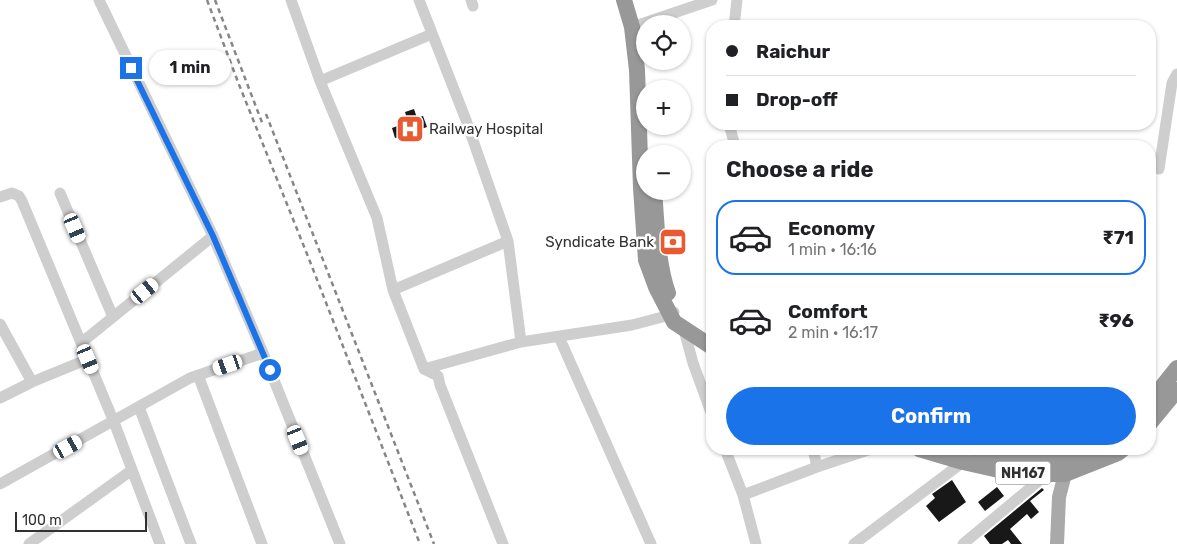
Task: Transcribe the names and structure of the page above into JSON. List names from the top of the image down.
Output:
{
  "streets": {
    "highway": ["NH167"]
  },
  "places": {
    "hospital": ["Railway Hospital"],
    "bank": ["Syndicate Bank"]
  },
  "scale_bar": "100 m",
  "page": {
    "map_buttons": ["+", "−"],
    "banner": ["Raichur", "Drop-off"],
    "bubble": "1 min",
    "heading": "Choose a ride",
    "list": [
      {
        "name": "Economy",
        "note": "1 min · 16:16",
        "value": "₹71"
      },
      {
        "name": "Comfort",
        "note": "2 min · 16:17",
        "value": "₹96"
      }
    ],
    "buttons": "Confirm",
    "scale": "100 m"
  }
}
